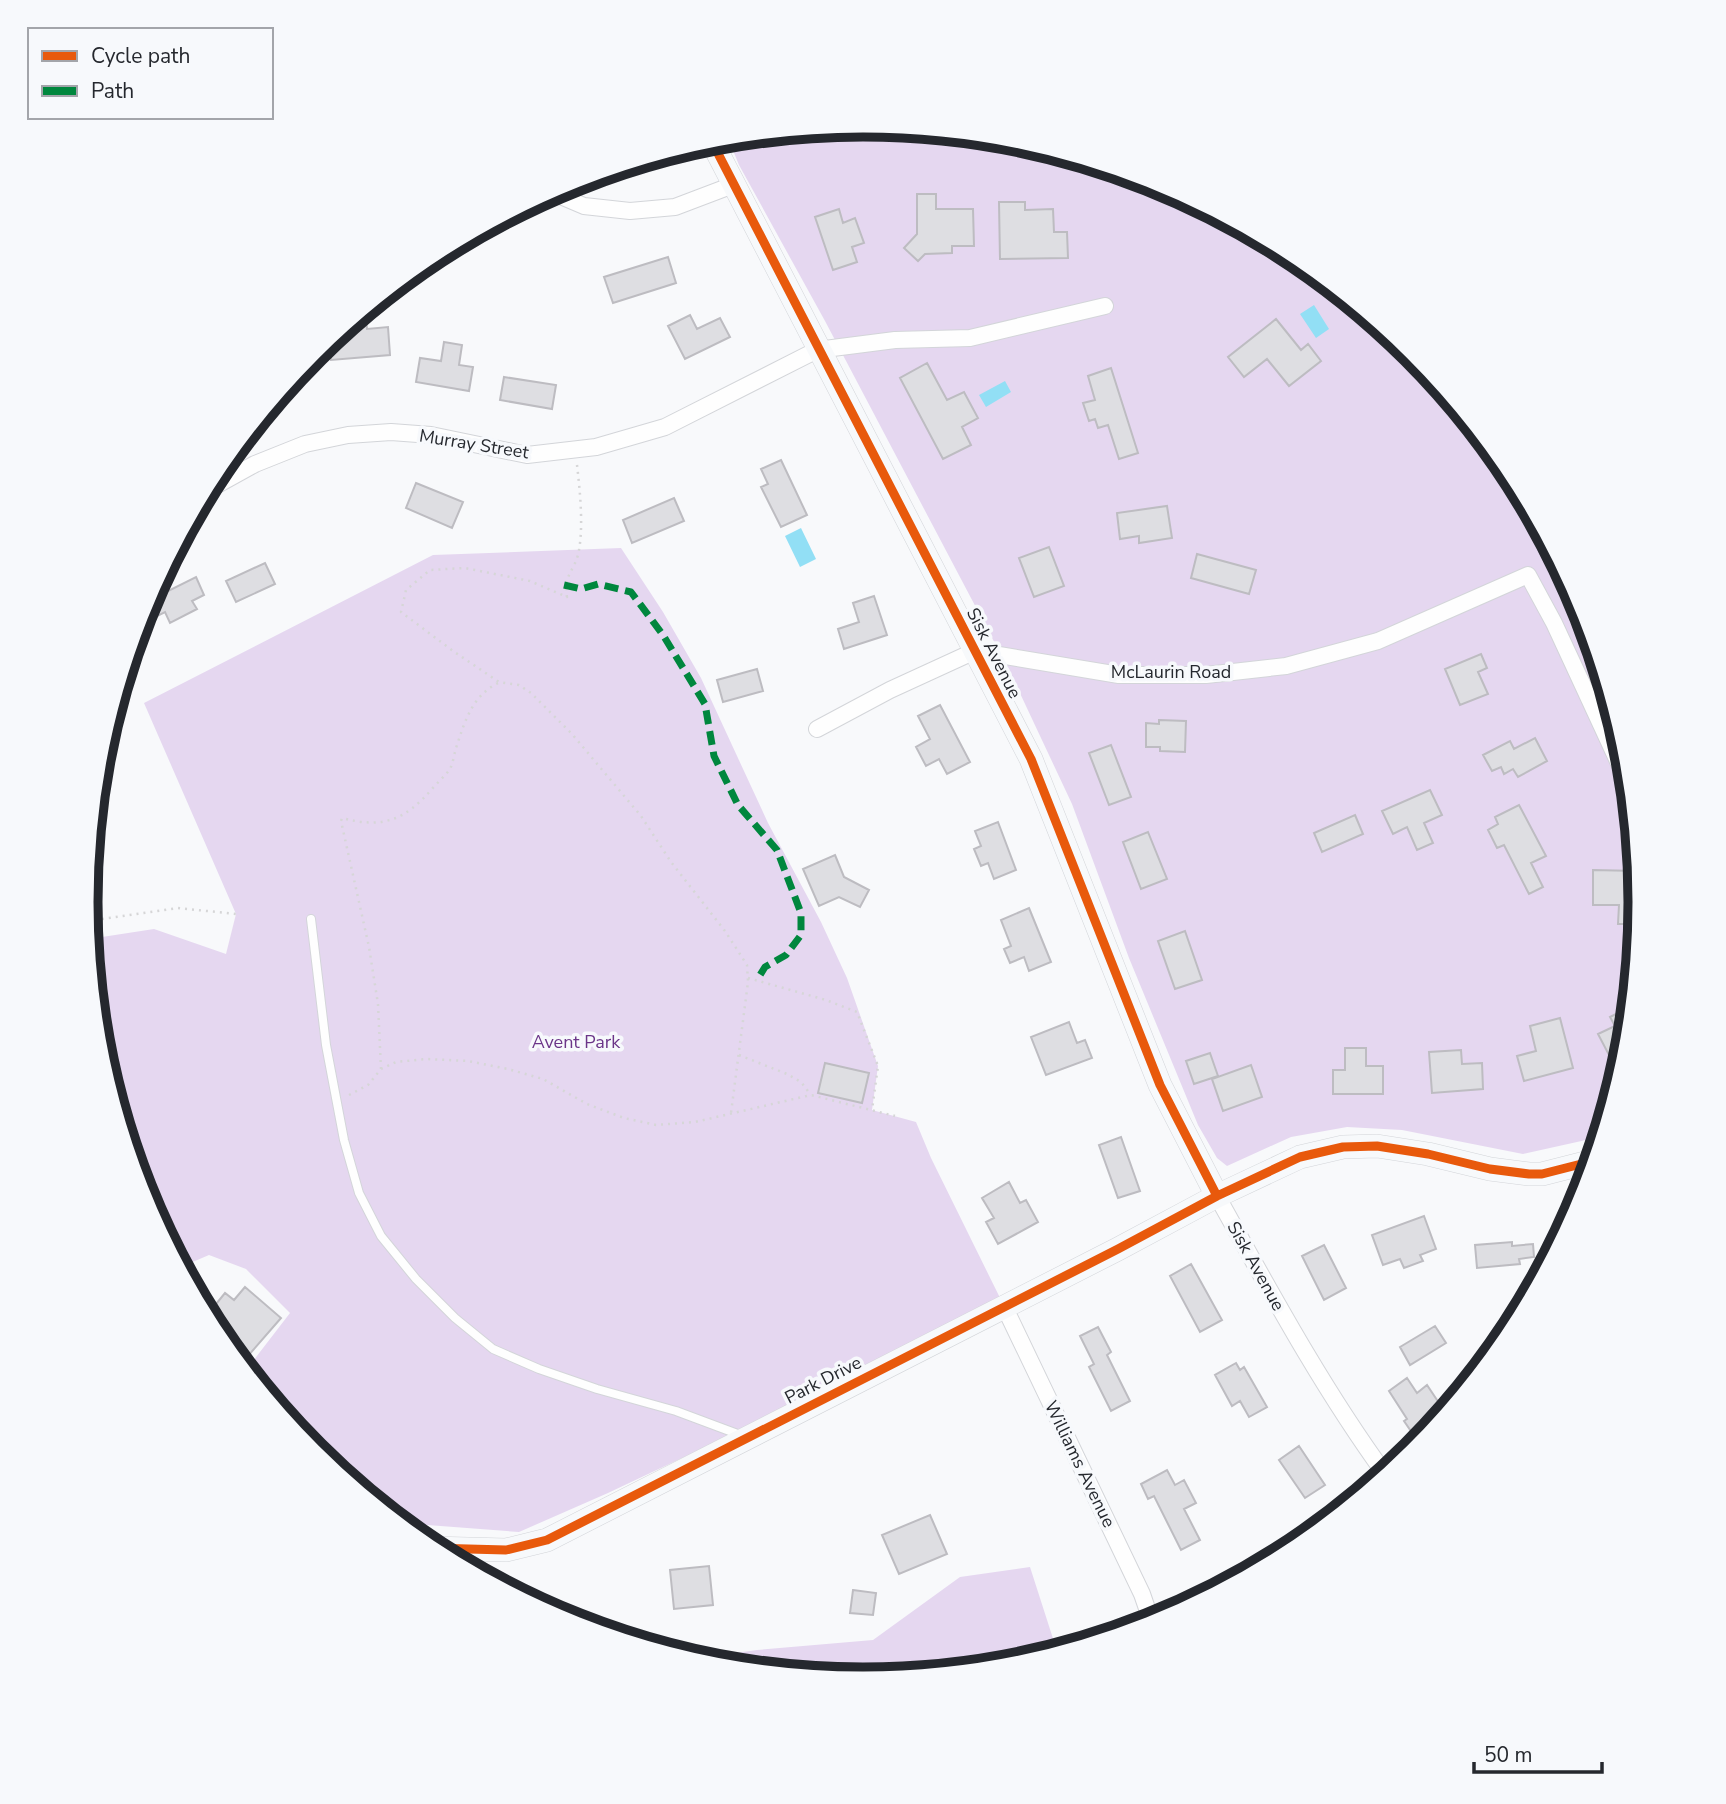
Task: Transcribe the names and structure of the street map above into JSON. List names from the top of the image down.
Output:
{
  "streets": {
    "street": [
      "Murray Street",
      "Sisk Avenue",
      "McLaurin Road",
      "Park Drive",
      "Williams Avenue"
    ]
  },
  "crossings": [
    ["Murray Street", "Sisk Avenue"],
    ["Sisk Avenue", "McLaurin Road"],
    ["Sisk Avenue", "Park Drive"],
    ["Park Drive", "Williams Avenue"]
  ],
  "parks": ["Avent Park"],
  "legend": ["Cycle path", "Path"],
  "scale_bar": "50 m"
}
